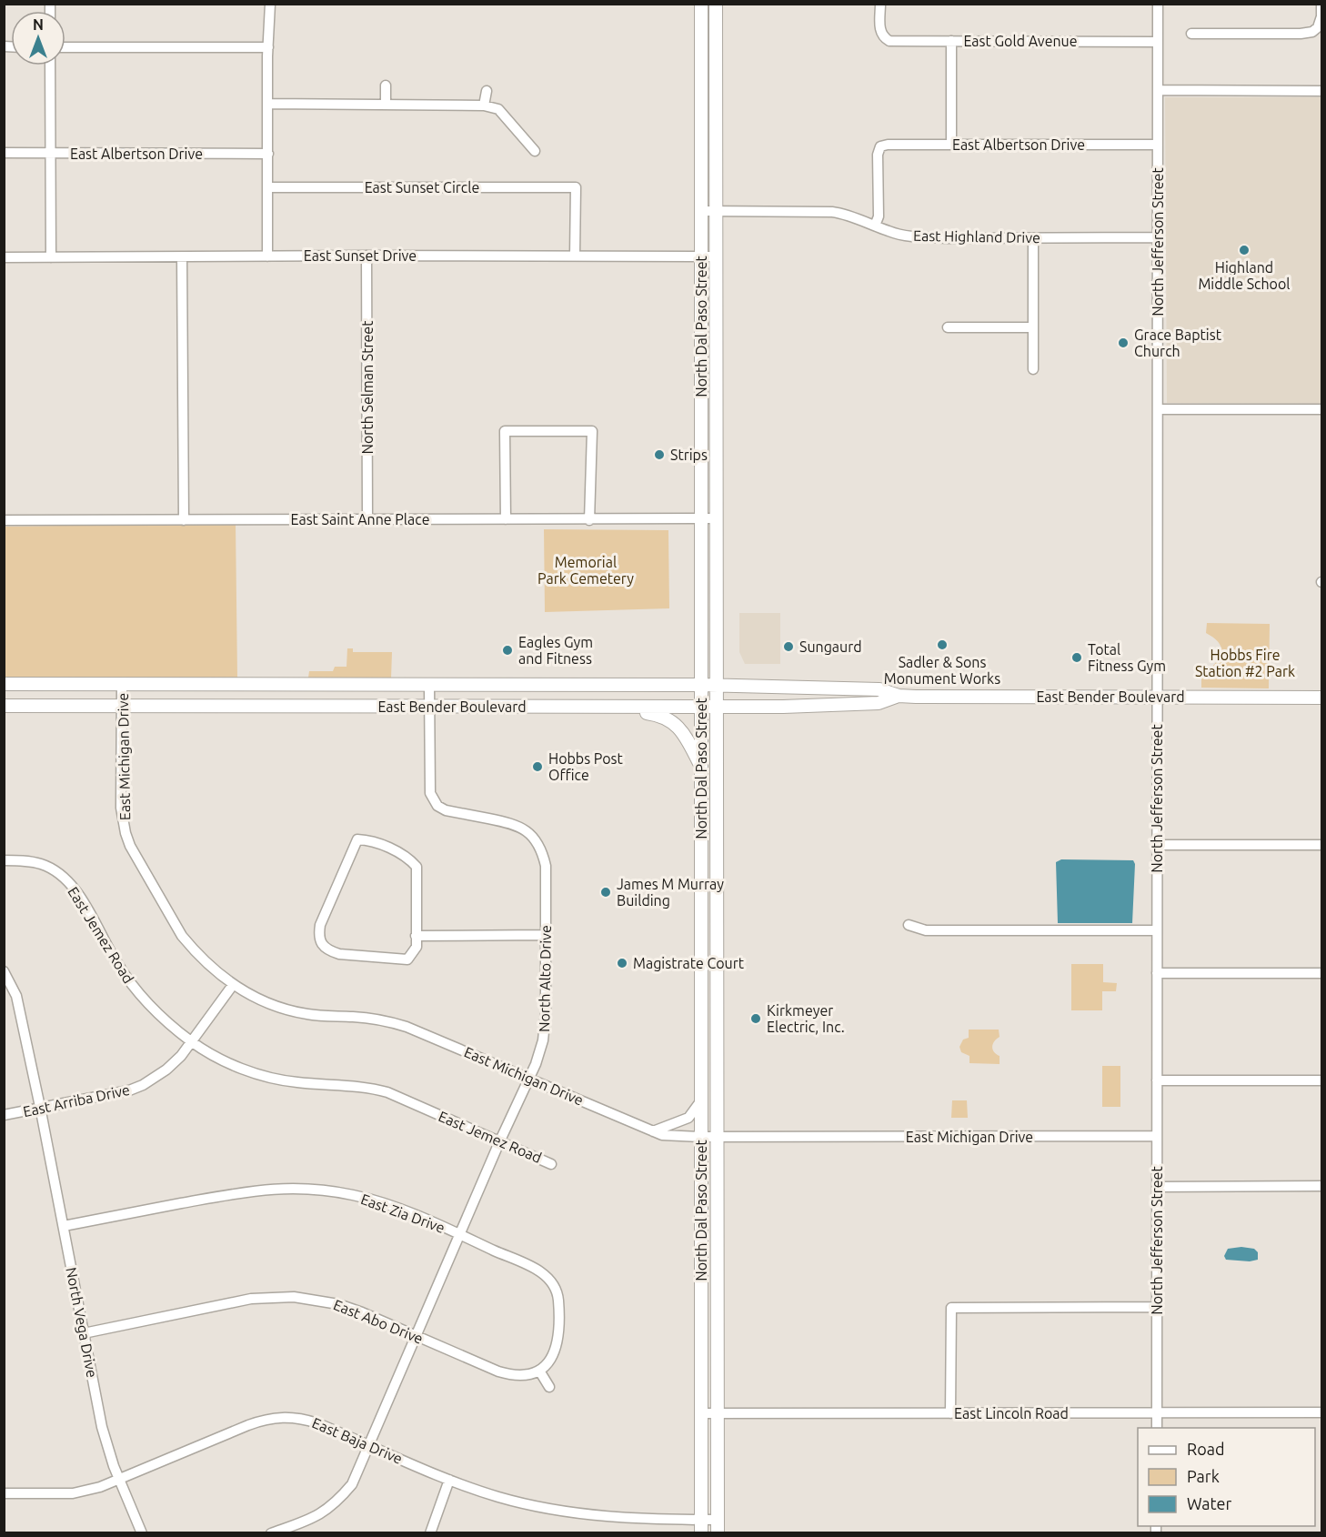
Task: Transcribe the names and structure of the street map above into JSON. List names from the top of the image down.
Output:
{
  "streets": {
    "main road": ["North Dal Paso Street", "East Bender Boulevard"],
    "street": [
      "East Gold Avenue",
      "East Albertson Drive",
      "East Sunset Circle",
      "East Highland Drive",
      "North Jefferson Street",
      "East Sunset Drive",
      "North Selman Street",
      "East Saint Anne Place",
      "East Michigan Drive",
      "East Jemez Road",
      "North Alto Drive",
      "East Arriba Drive",
      "East Zia Drive",
      "East Abo Drive",
      "North Vega Drive",
      "East Lincoln Road",
      "East Baja Drive"
    ]
  },
  "crossings": [
    ["East Gold Avenue", "North Jefferson Street"],
    ["East Albertson Drive", "East Highland Drive"],
    ["East Albertson Drive", "North Jefferson Street"],
    ["East Sunset Circle", "East Sunset Drive"],
    ["East Highland Drive", "North Jefferson Street"],
    ["East Highland Drive", "North Dal Paso Street"],
    ["North Jefferson Street", "East Bender Boulevard"],
    ["North Jefferson Street", "East Michigan Drive"],
    ["North Jefferson Street", "East Lincoln Road"],
    ["East Sunset Drive", "North Dal Paso Street"],
    ["East Sunset Drive", "North Selman Street"],
    ["North Dal Paso Street", "East Saint Anne Place"],
    ["North Dal Paso Street", "East Bender Boulevard"],
    ["North Dal Paso Street", "East Michigan Drive"],
    ["North Dal Paso Street", "East Lincoln Road"],
    ["North Dal Paso Street", "East Baja Drive"],
    ["North Selman Street", "East Saint Anne Place"],
    ["East Bender Boulevard", "East Michigan Drive"],
    ["East Bender Boulevard", "North Alto Drive"],
    ["East Michigan Drive", "North Alto Drive"],
    ["East Michigan Drive", "East Arriba Drive"],
    ["East Jemez Road", "North Alto Drive"],
    ["East Jemez Road", "East Arriba Drive"],
    ["North Alto Drive", "East Zia Drive"],
    ["North Alto Drive", "East Abo Drive"],
    ["North Alto Drive", "East Baja Drive"],
    ["East Arriba Drive", "North Vega Drive"],
    ["East Zia Drive", "East Abo Drive"],
    ["East Zia Drive", "North Vega Drive"],
    ["East Abo Drive", "North Vega Drive"],
    ["North Vega Drive", "East Baja Drive"]
  ],
  "parks": ["Memorial Park Cemetery", "Hobbs Fire Station #2 Park"],
  "places": [
    "Highland Middle School",
    "Grace Baptist Church",
    "Strips",
    "Sadler & Sons Monument Works",
    "Sungaurd",
    "Eagles Gym and Fitness",
    "Total Fitness Gym",
    "Hobbs Post Office",
    "James M Murray Building",
    "Magistrate Court",
    "Kirkmeyer Electric, Inc."
  ],
  "legend": ["Road", "Park", "Water"],
  "north": "top"
}
